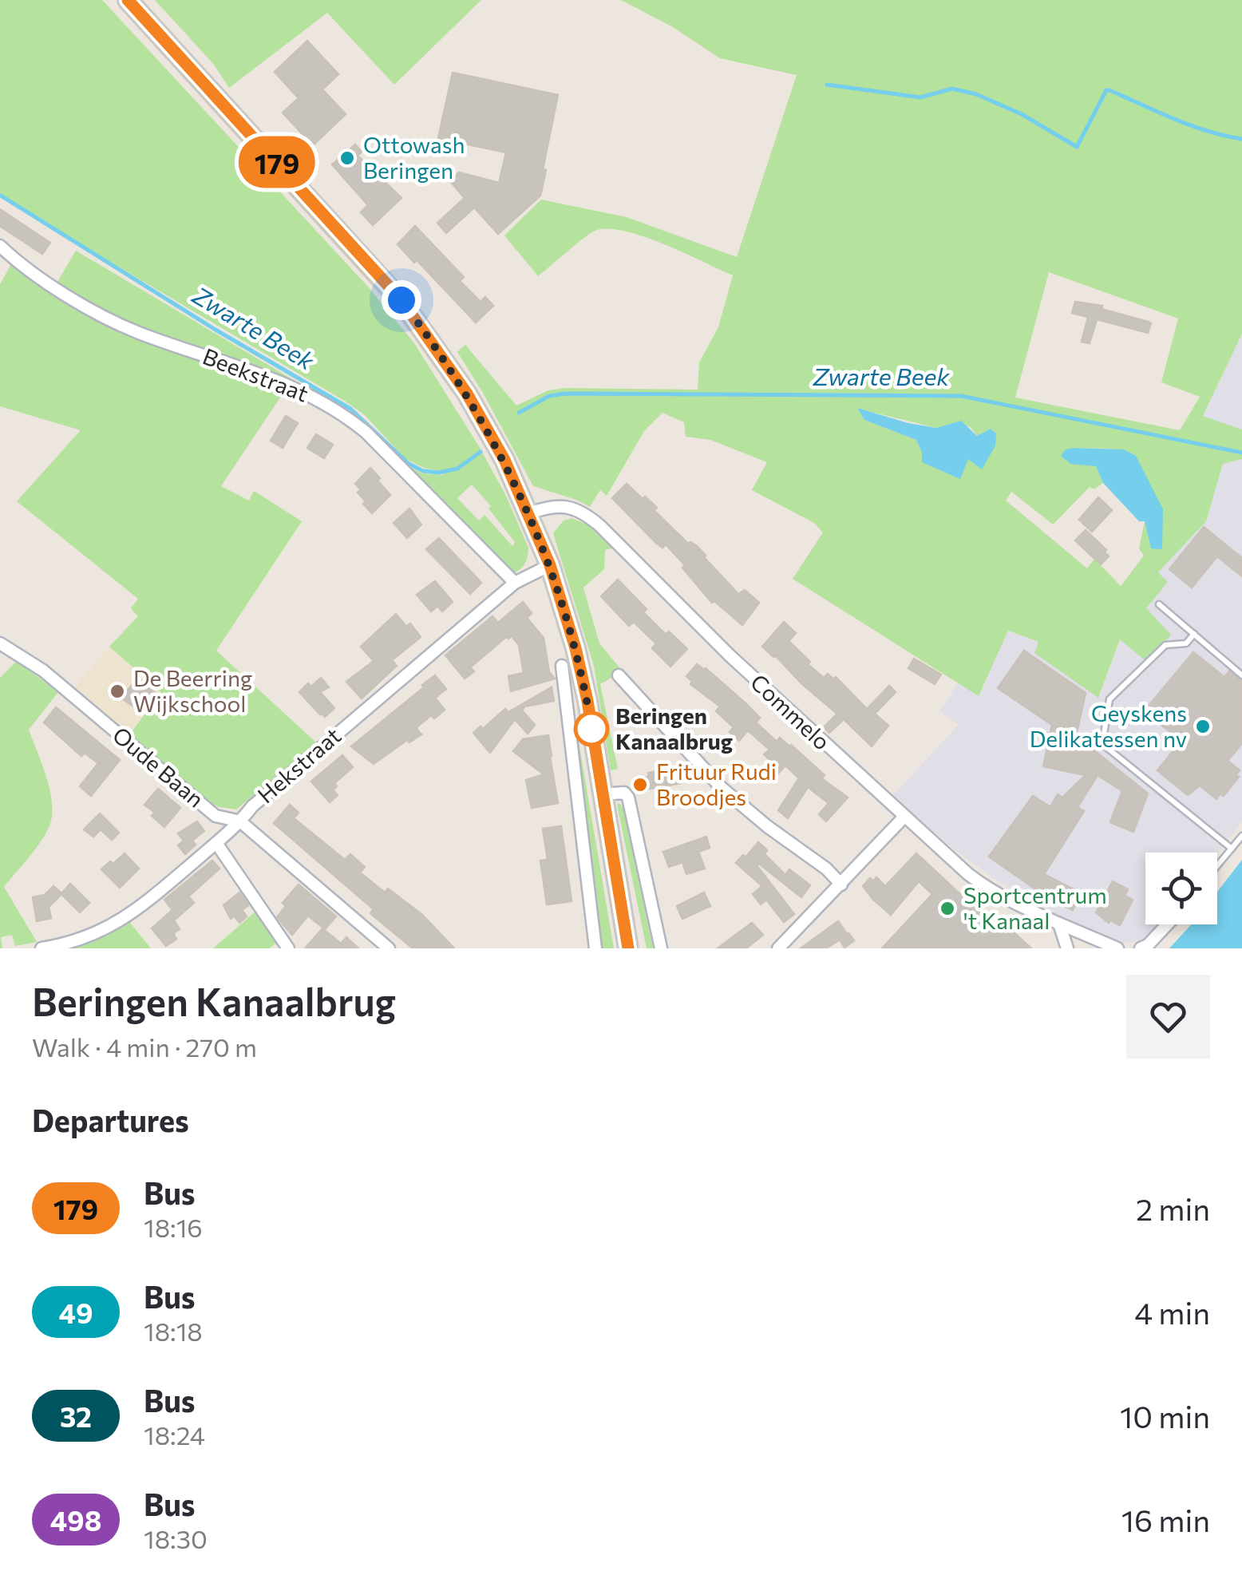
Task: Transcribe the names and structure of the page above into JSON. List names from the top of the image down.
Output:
{
  "streets": {
    "street": [
      "Beekstraat",
      "Commelo",
      "Hekstraat",
      "Oude Baan"
    ]
  },
  "crossings": [
    ["Beekstraat", "Hekstraat"],
    ["Hekstraat", "Oude Baan"]
  ],
  "water": ["Zwarte Beek"],
  "places": [
    "Ottowash Beringen",
    "De Beerring Wijkschool",
    "Geyskens Delikatessen nv",
    "Beringen Kanaalbrug",
    "Frituur Rudi Broodjes",
    "Sportcentrum 't Kanaal"
  ],
  "lines": ["bus line 179"],
  "page": {
    "on_map": "179",
    "heading": [
      ["Beringen Kanaalbrug", "Walk · 4 min · 270 m"],
      "Departures"
    ],
    "list": [
      {
        "mark": "179",
        "name": "Bus",
        "note": "18:16",
        "value": "2 min"
      },
      {
        "mark": "49",
        "name": "Bus",
        "note": "18:18",
        "value": "4 min"
      },
      {
        "mark": "32",
        "name": "Bus",
        "note": "18:24",
        "value": "10 min"
      },
      {
        "mark": "498",
        "name": "Bus",
        "note": "18:30",
        "value": "16 min"
      }
    ]
  }
}
